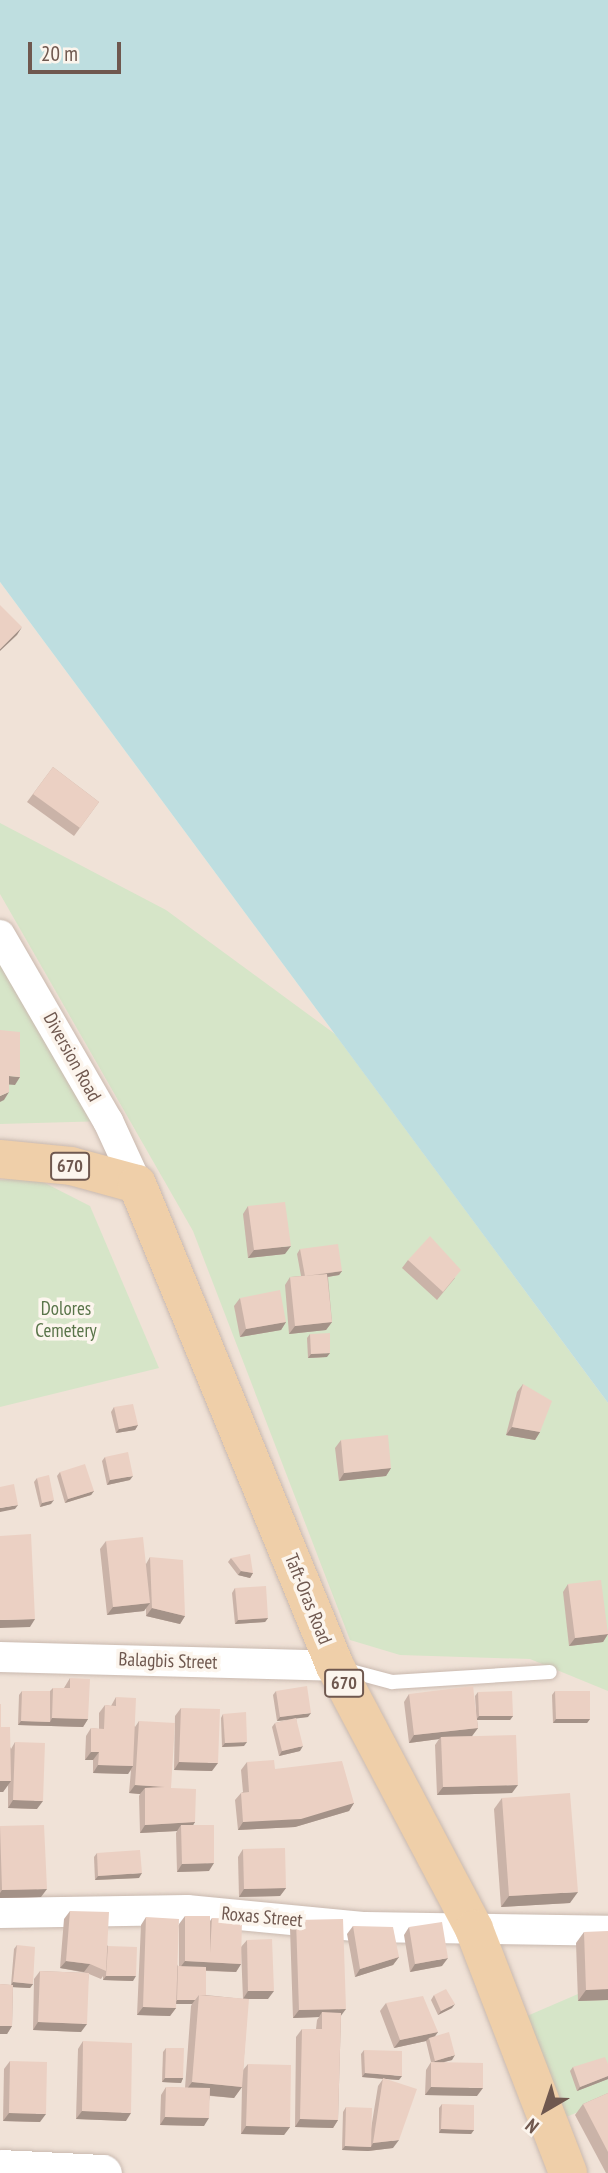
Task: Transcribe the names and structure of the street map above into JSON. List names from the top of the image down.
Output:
{
  "streets": {
    "main road": ["670", "Taft-Oras Road"],
    "street": ["Diversion Road", "Balagbis Street", "Roxas Street"]
  },
  "crossings": [
    ["Diversion Road", "670"],
    ["Diversion Road", "Taft-Oras Road"],
    ["670", "Taft-Oras Road"],
    ["Taft-Oras Road", "Balagbis Street"],
    ["Taft-Oras Road", "Roxas Street"]
  ],
  "parks": ["Dolores Cemetery"],
  "scale_bar": "20 m",
  "north": "bottom left"
}
